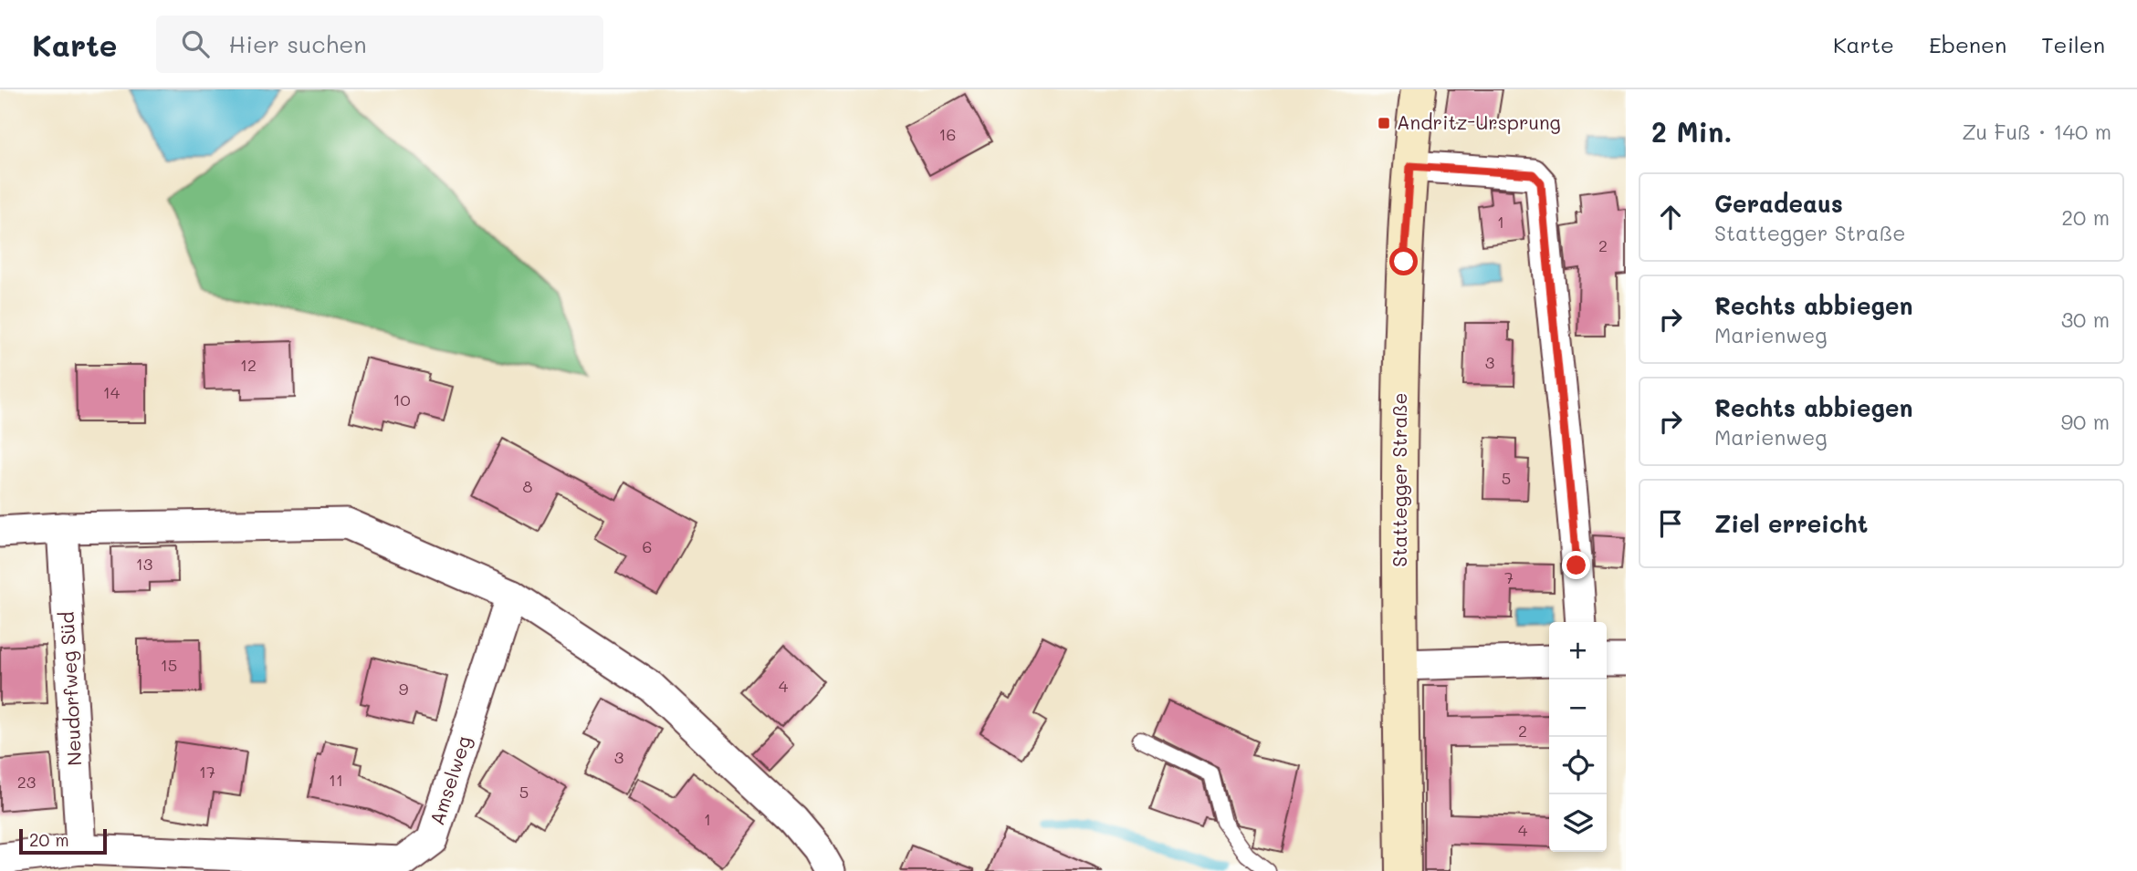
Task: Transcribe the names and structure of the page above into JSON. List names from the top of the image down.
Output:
{
  "streets": {
    "main road": ["Stattegger Straße"],
    "street": ["Neudorfweg Süd", "Amselweg"]
  },
  "crossings": [
    ["Neudorfweg Süd", "Amselweg"]
  ],
  "places": {
    "transit": ["Andritz-Ursprung"]
  },
  "house_numbers": [
    "16",
    "1",
    "2",
    "3",
    "12",
    "14",
    "10",
    "5",
    "8",
    "6",
    "13",
    "7",
    "15",
    "4",
    "9",
    "2",
    "3",
    "17",
    "11",
    "23",
    "5",
    "1",
    "4"
  ],
  "scale_bar": "20 m",
  "page": {
    "header": "Karte",
    "search": "Hier suchen",
    "nav": ["Karte", "Ebenen", "Teilen"],
    "heading": ["2 Min.", "Zu Fuß · 140 m"],
    "list": [
      ["Geradeaus", "Stattegger Straße", "20 m"],
      ["Rechts abbiegen", "Marienweg", "30 m"],
      ["Rechts abbiegen", "Marienweg", "90 m"],
      "Ziel erreicht"
    ],
    "map_buttons": ["+", "−"],
    "scale": "20 m"
  }
}
